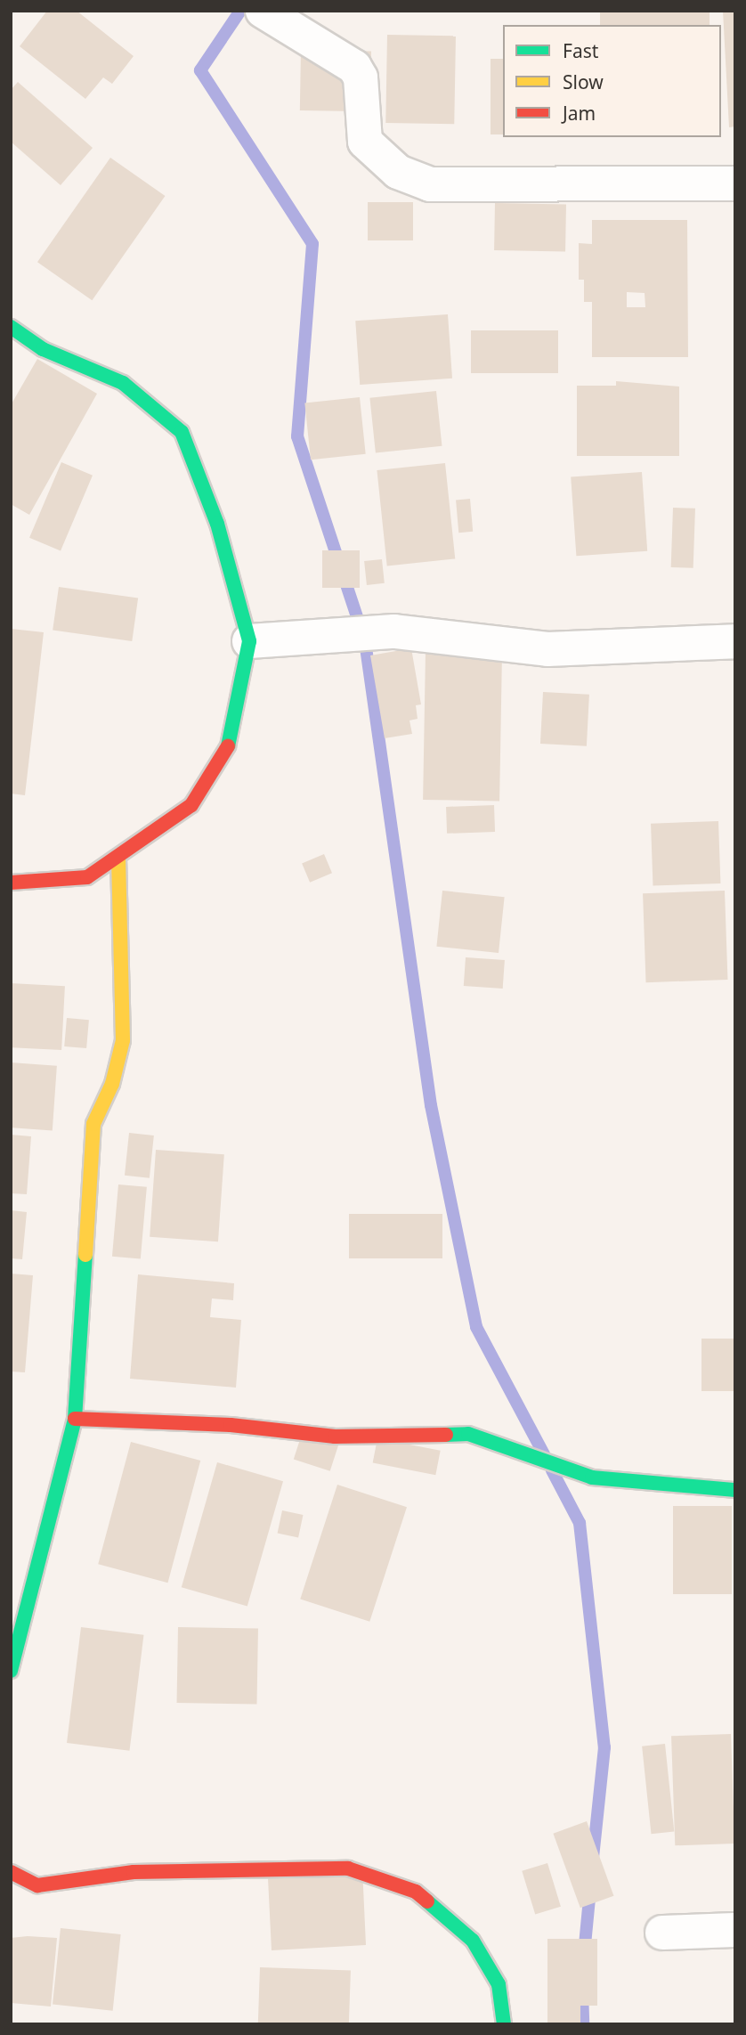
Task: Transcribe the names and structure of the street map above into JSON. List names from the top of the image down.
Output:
{
  "legend": ["Fast", "Slow", "Jam"]
}
